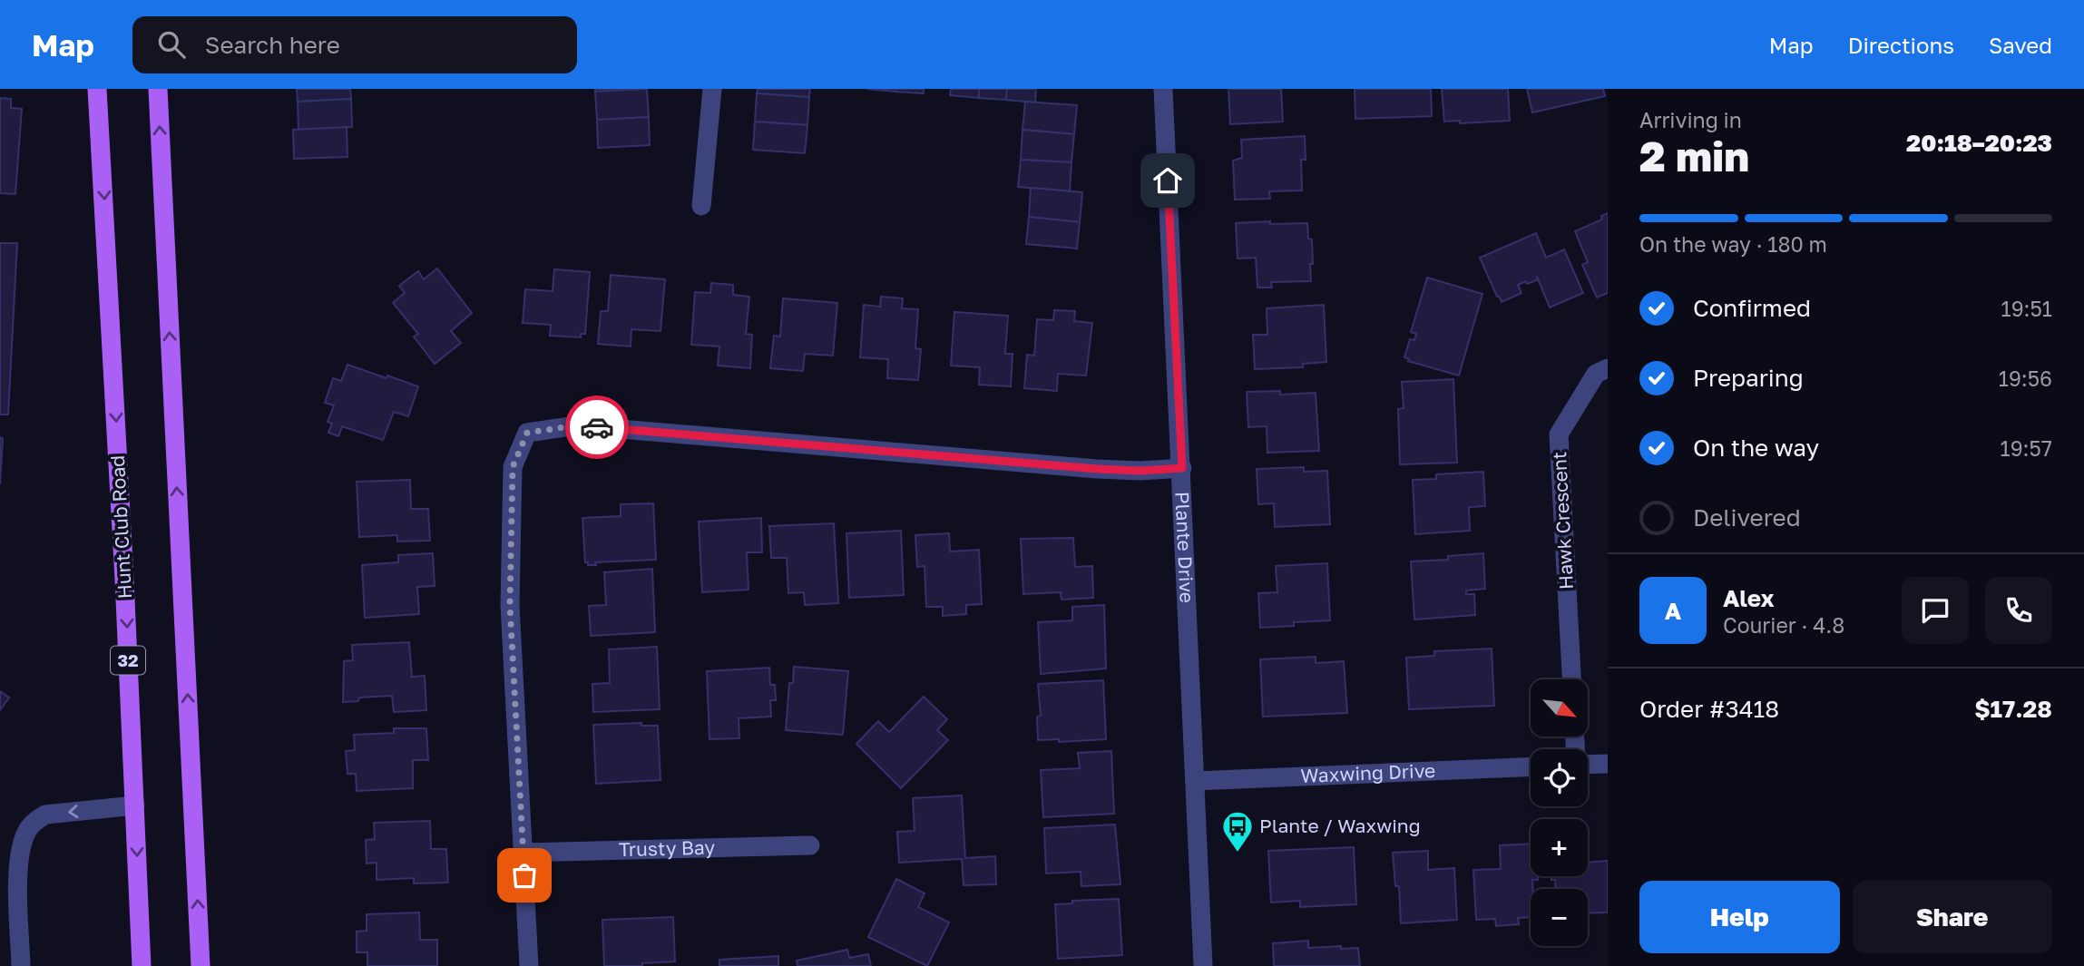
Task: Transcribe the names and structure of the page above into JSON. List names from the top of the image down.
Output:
{
  "streets": {
    "main road": ["Hunt Club Road", "32"],
    "street": [
      "Hawk Crescent",
      "Plante Drive",
      "Waxwing Drive",
      "Trusty Bay"
    ]
  },
  "crossings": [
    ["Plante Drive", "Waxwing Drive"]
  ],
  "places": {
    "bus stop": ["Plante / Waxwing"]
  },
  "north": "bottom right",
  "page": {
    "header": "Map",
    "search": "Search here",
    "nav": ["Map", "Directions", "Saved"],
    "heading": ["2 min", "Arriving in", "20:18–20:23"],
    "panel": [
      "Alex",
      "Courier · 4.8",
      "Order #3418",
      "$17.28"
    ],
    "bar": "On the way · 180 m",
    "list": [
      ["Confirmed", "19:51"],
      ["Preparing", "19:56"],
      ["On the way", "19:57"],
      "Delivered"
    ],
    "round": "A",
    "map_buttons": ["+", "−"],
    "buttons": ["Help", "Share"]
  }
}
